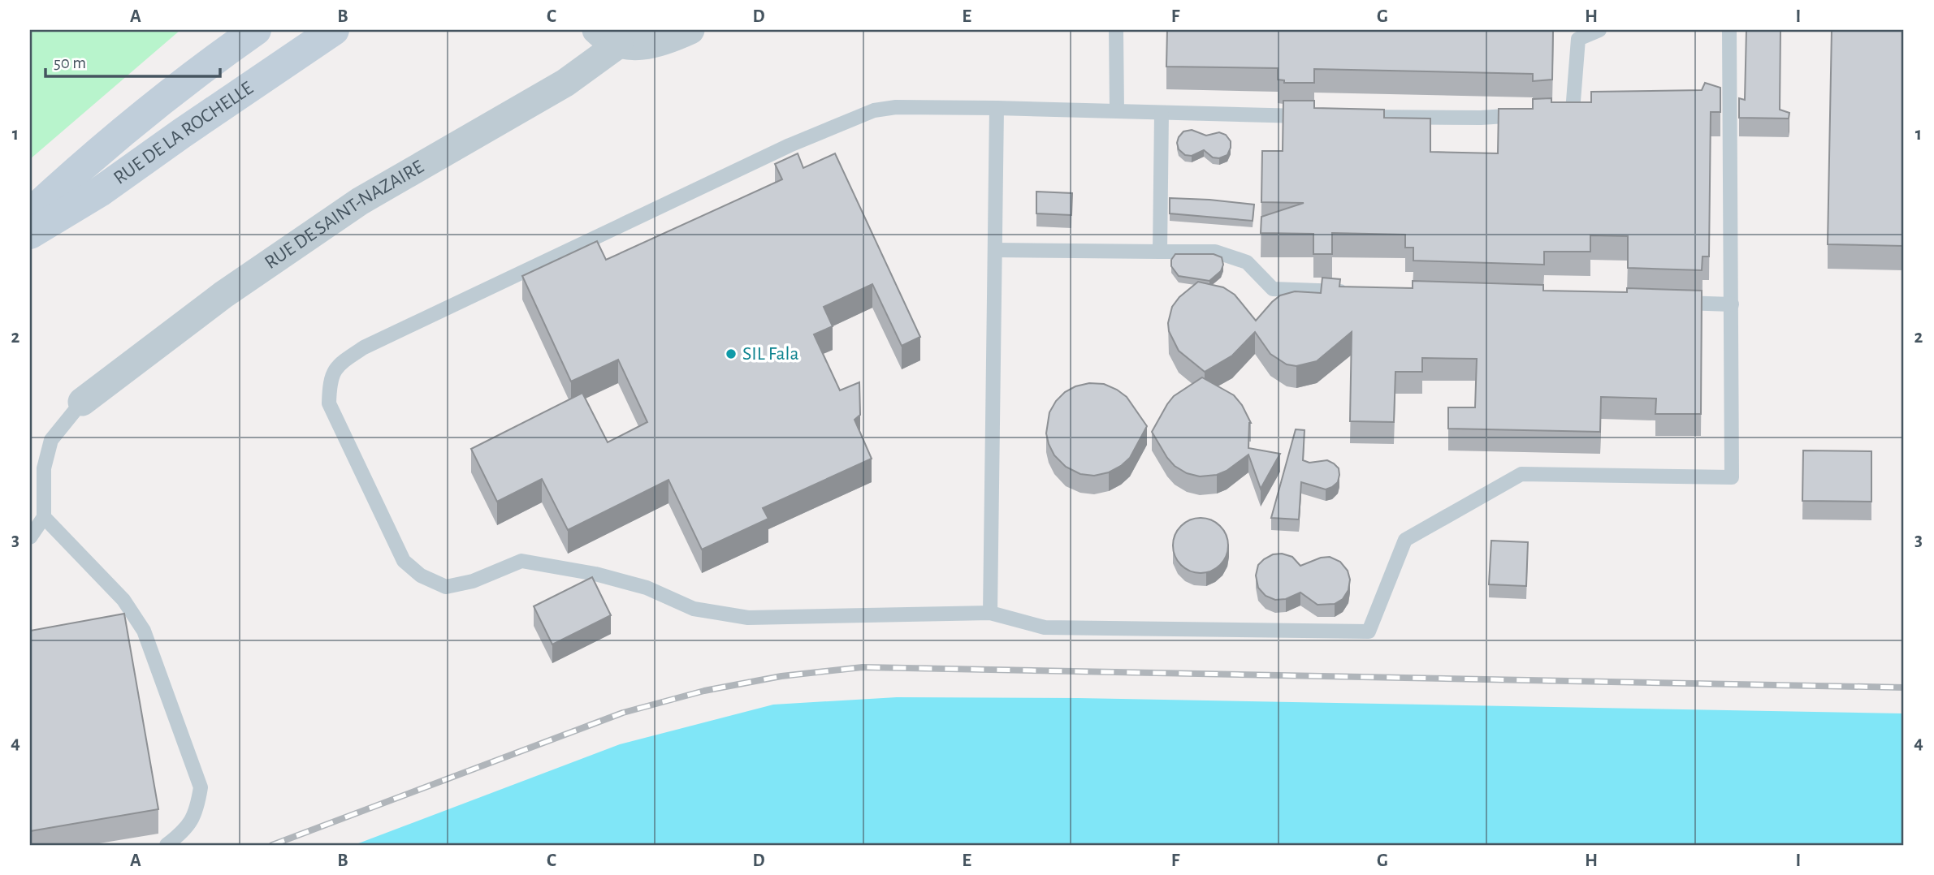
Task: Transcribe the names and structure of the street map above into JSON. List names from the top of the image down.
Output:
{
  "streets": {
    "main road": ["RUE DE LA ROCHELLE"],
    "street": ["RUE DE SAINT-NAZAIRE"]
  },
  "places": ["SIL Fala"],
  "scale_bar": "50 m",
  "grid": {
    "columns": [
      "A",
      "B",
      "C",
      "D",
      "E",
      "F",
      "G",
      "H",
      "I"
    ],
    "rows": [
      "1",
      "2",
      "3",
      "4"
    ]
  }
}
